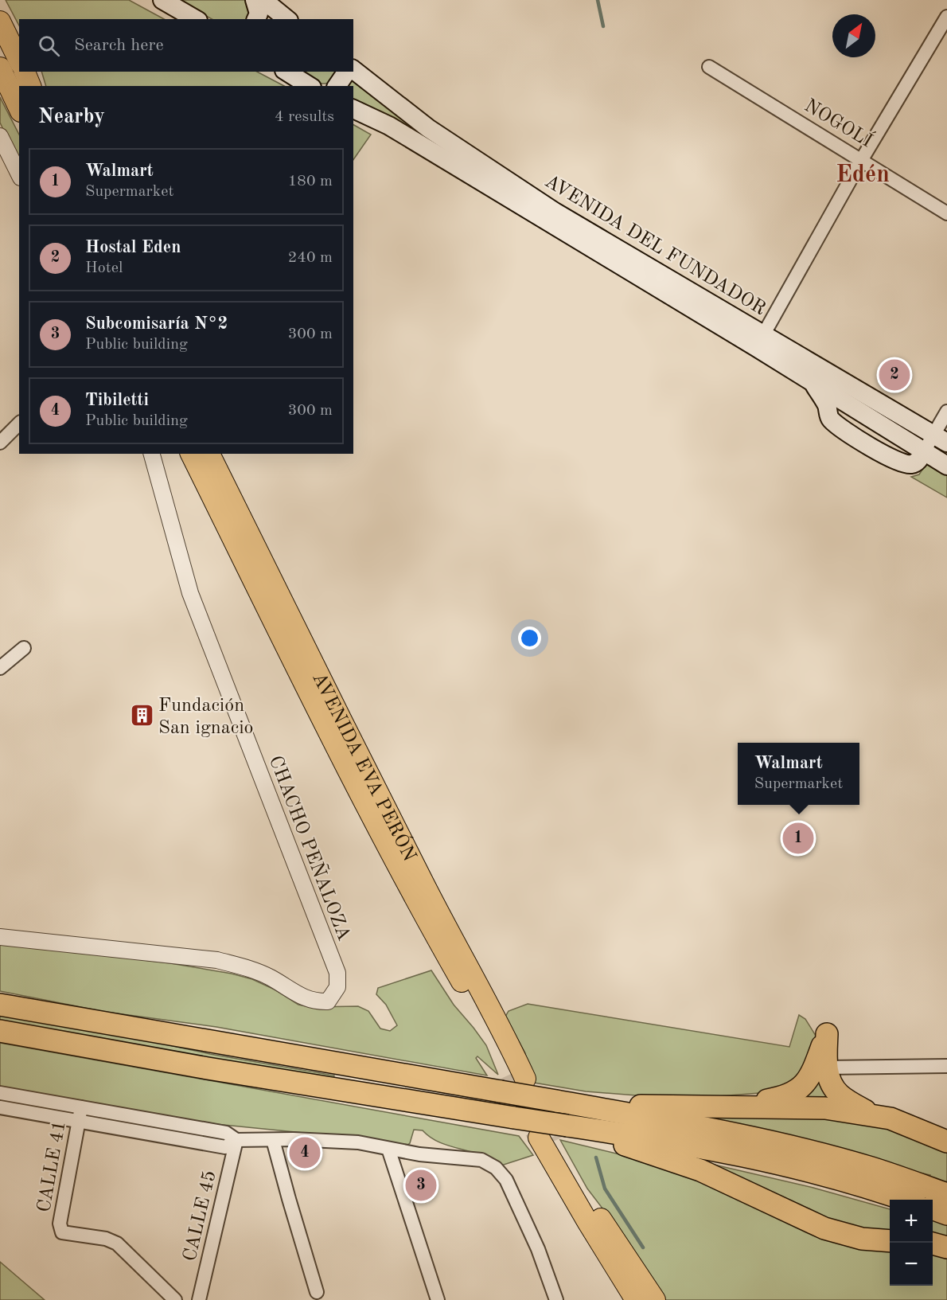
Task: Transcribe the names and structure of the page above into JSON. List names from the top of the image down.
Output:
{
  "streets": {
    "main road": ["AVENIDA DEL FUNDADOR", "AVENIDA EVA PERÓN"],
    "street": [
      "NOGOLÍ",
      "CHACHO PEÑALOZA",
      "CALLE 41",
      "CALLE 45"
    ]
  },
  "districts": ["Edén"],
  "places": {
    "building": ["Fundación San ignacio"]
  },
  "north": "top right",
  "page": {
    "search": "Search here",
    "heading": ["Nearby", "4 results"],
    "list": [
      {
        "mark": "1",
        "name": "Walmart",
        "note": "Supermarket",
        "value": "180 m"
      },
      {
        "mark": "2",
        "name": "Hostal Eden",
        "note": "Hotel",
        "value": "240 m"
      },
      {
        "mark": "3",
        "name": "Subcomisaría N°2",
        "note": "Public building",
        "value": "300 m"
      },
      {
        "mark": "4",
        "name": "Tibiletti",
        "note": "Public building",
        "value": "300 m"
      }
    ],
    "pins": [
      "2",
      "1",
      "4",
      "3"
    ],
    "popup": ["Walmart", "Supermarket"],
    "map_buttons": ["+", "−"]
  }
}
